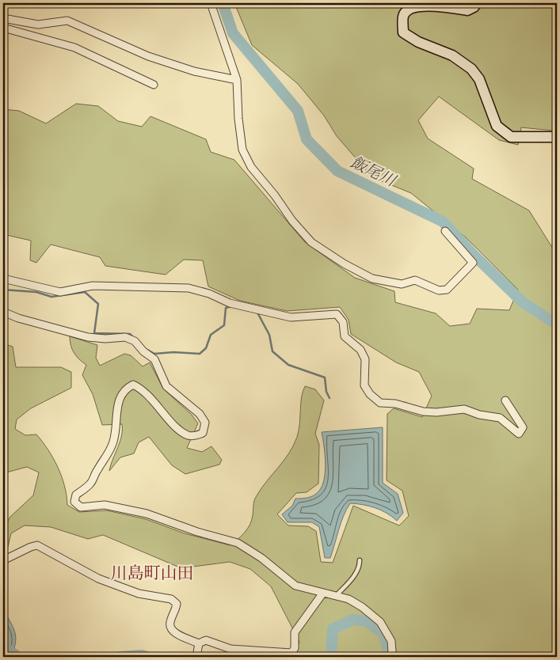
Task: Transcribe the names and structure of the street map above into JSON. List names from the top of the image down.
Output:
{
  "districts": ["川島町山田"],
  "water": ["飯尾川"]
}
